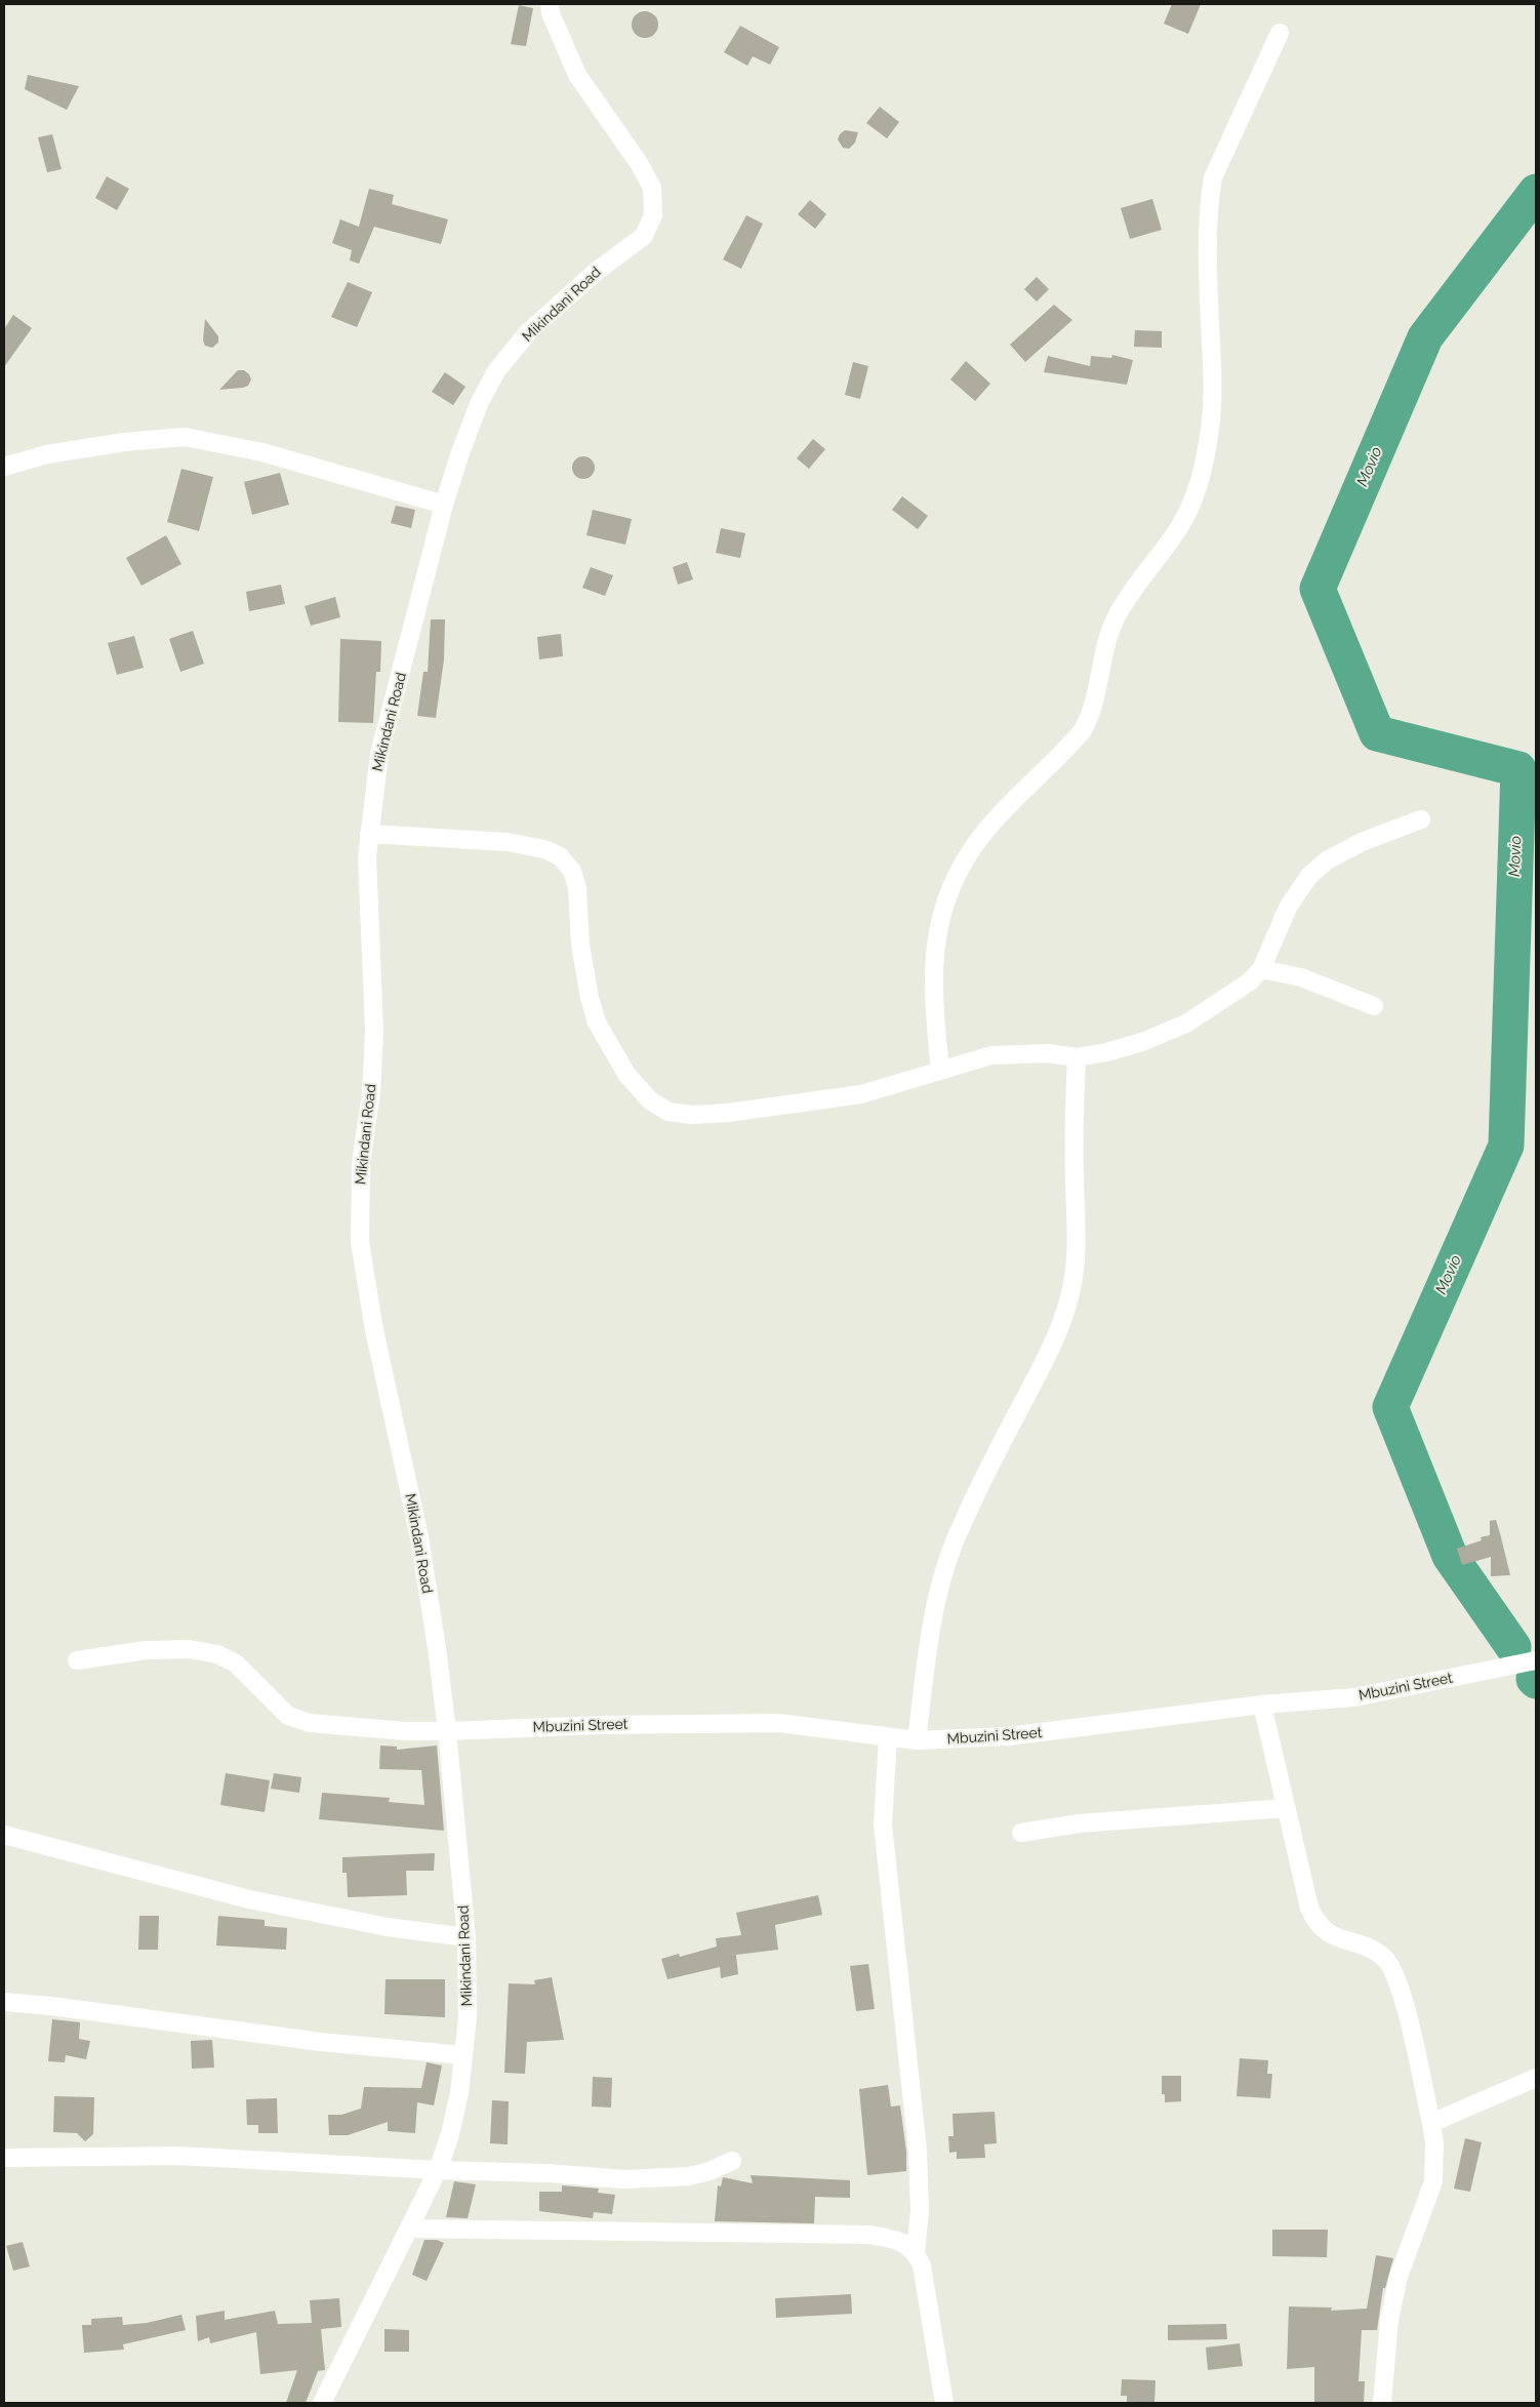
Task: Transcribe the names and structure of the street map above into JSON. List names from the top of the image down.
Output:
{
  "streets": {
    "street": ["Mikindani Road", "Mbuzini Street"]
  },
  "crossings": [
    ["Mikindani Road", "Mbuzini Street"]
  ],
  "water": ["Movio"]
}
